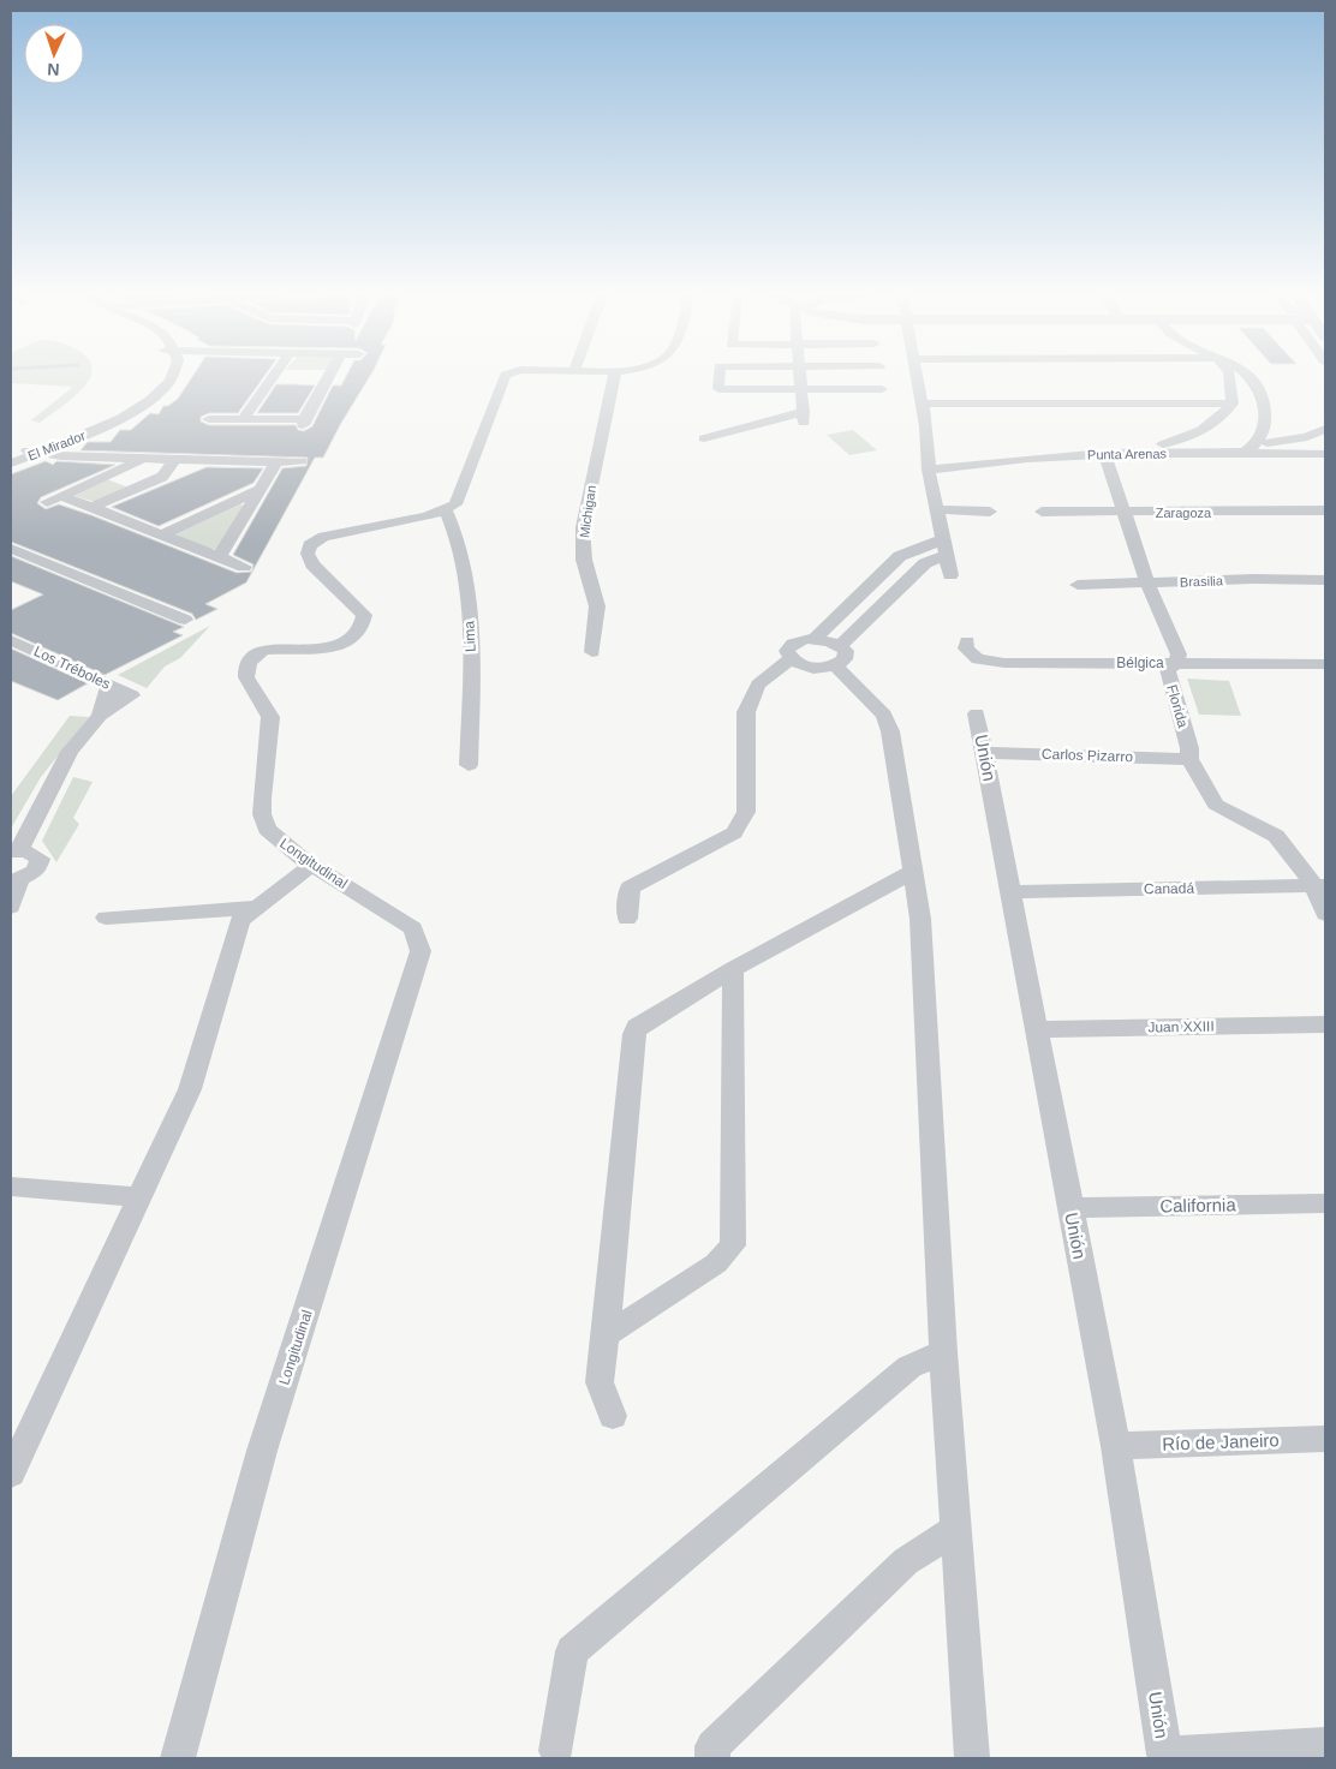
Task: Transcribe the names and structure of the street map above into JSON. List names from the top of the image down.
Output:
{
  "streets": {
    "street": [
      "El Mirador",
      "Punta Arenas",
      "Michigan",
      "Zaragoza",
      "Brasilia",
      "Lima",
      "Bélgica",
      "Los Tréboles",
      "Florida",
      "Carlos Pizarro",
      "Unión",
      "Longitudinal",
      "Canadá",
      "Juan XXIII",
      "California",
      "Río de Janeiro"
    ]
  },
  "crossings": [
    ["Punta Arenas", "Florida"],
    ["Zaragoza", "Florida"],
    ["Brasilia", "Florida"],
    ["Lima", "Longitudinal"],
    ["Bélgica", "Florida"],
    ["Florida", "Carlos Pizarro"],
    ["Florida", "Canadá"],
    ["Carlos Pizarro", "Unión"],
    ["Unión", "Canadá"],
    ["Unión", "Juan XXIII"],
    ["Unión", "California"],
    ["Unión", "Río de Janeiro"]
  ],
  "north": "bottom"
}
